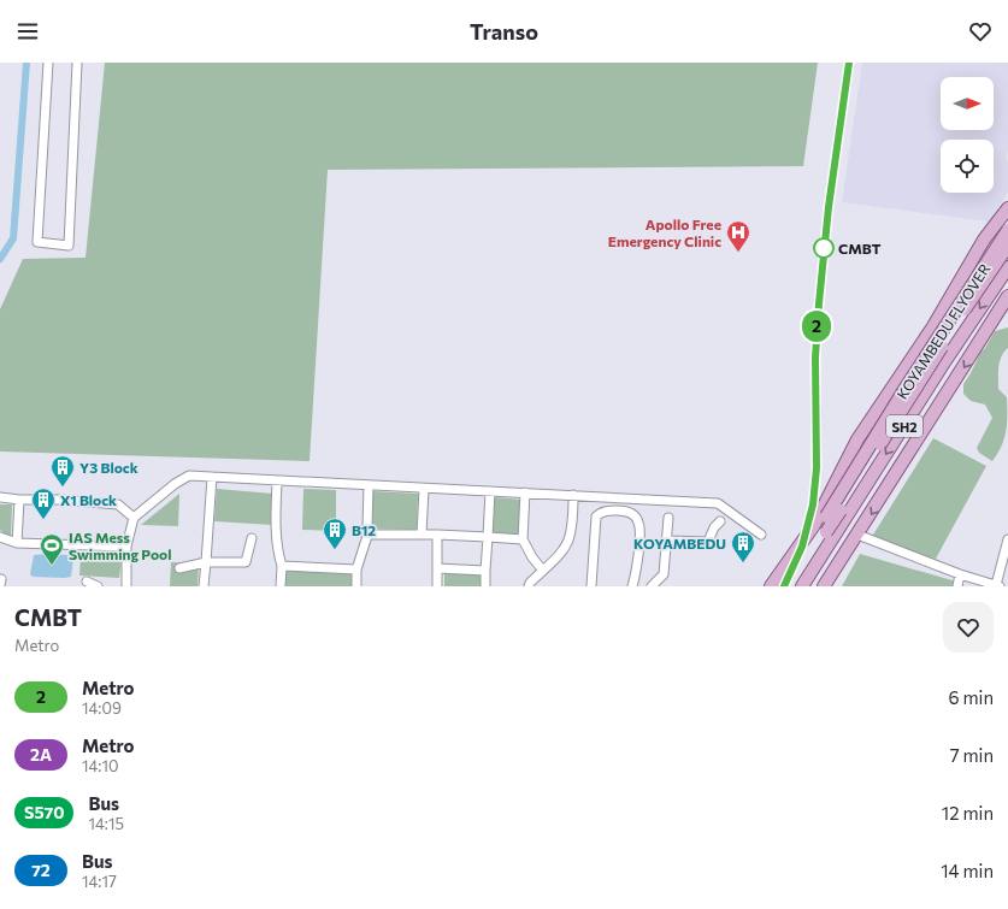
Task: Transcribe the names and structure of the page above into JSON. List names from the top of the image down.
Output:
{
  "streets": {
    "main road": ["KOYAMBEDU FLYOVER", "SH2"]
  },
  "crossings": [
    ["KOYAMBEDU FLYOVER", "SH2"]
  ],
  "places": {
    "other": ["CMBT"],
    "hospital": ["Apollo Free Emergency Clinic"],
    "building": [
      "Y3 Block",
      "X1 Block",
      "B12",
      "KOYAMBEDU"
    ],
    "sports": ["IAS Mess Swimming Pool"]
  },
  "lines": ["metro line 2"],
  "north": "right",
  "page": {
    "header": "Transo",
    "on_map": "2",
    "heading": ["CMBT", "Metro"],
    "list": [
      {
        "mark": "2",
        "name": "Metro",
        "note": "14:09",
        "value": "6 min"
      },
      {
        "mark": "2A",
        "name": "Metro",
        "note": "14:10",
        "value": "7 min"
      },
      {
        "mark": "S570",
        "name": "Bus",
        "note": "14:15",
        "value": "12 min"
      },
      {
        "mark": "72",
        "name": "Bus",
        "note": "14:17",
        "value": "14 min"
      }
    ]
  }
}
